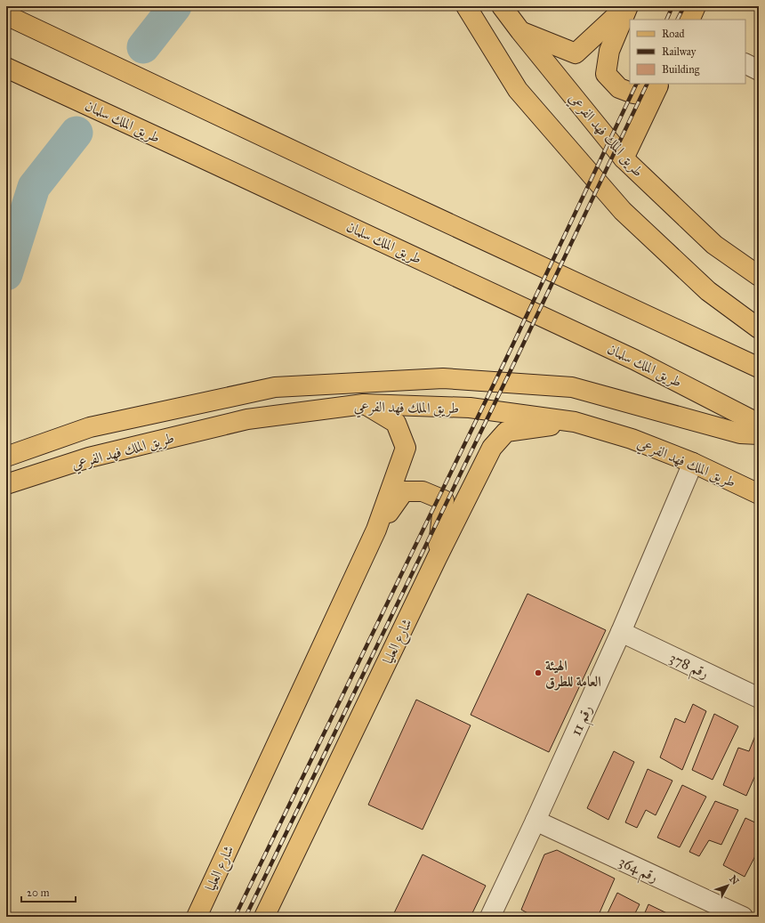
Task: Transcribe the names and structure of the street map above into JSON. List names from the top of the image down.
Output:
{
  "streets": {
    "main road": ["طريق الملك سلمان", "طريق الملك فهد الفرعي", "شارع العليا"],
    "street": ["رقم 378", "رقم 11", "رقم 364"]
  },
  "crossings": [
    ["طريق الملك فهد الفرعي", "شارع العليا"],
    ["طريق الملك فهد الفرعي", "رقم 11"],
    ["رقم 378", "رقم 11"],
    ["رقم 11", "رقم 364"]
  ],
  "places": ["الهيئة العامة للطرق"],
  "legend": ["Road", "Railway", "Building"],
  "scale_bar": "20 m",
  "north": "top right"
}
